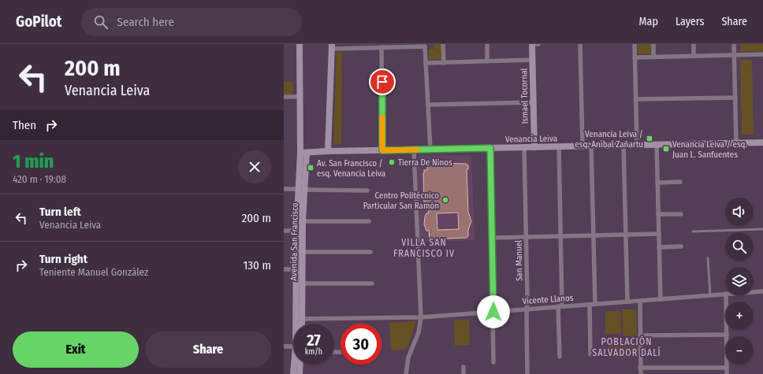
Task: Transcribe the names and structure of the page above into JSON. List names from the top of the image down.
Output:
{
  "streets": {
    "main road": ["Ismael Tocornal", "Venancia Leiva", "Avenida San Francisco"],
    "street": ["San Manuel", "Vicente Llanos"]
  },
  "crossings": [
    ["Ismael Tocornal", "Venancia Leiva"],
    ["Venancia Leiva", "Avenida San Francisco"],
    ["Venancia Leiva", "San Manuel"],
    ["Avenida San Francisco", "Vicente Llanos"],
    ["San Manuel", "Vicente Llanos"]
  ],
  "districts": ["VILLA SAN FRANCISCO IV", "POBLACIÓN SALVADOR DALÍ"],
  "places": {
    "transit": ["Venancia Leiva / esq. Aníbal Zañartu", "Venancia Leiva / esq. Juan L. Sanfuentes", "Av. San Francisco / esq. Venancia Leiva"],
    "other": ["Tierra De Ninos", "Centro Politécnico Particular San Ramón"]
  },
  "page": {
    "header": "GoPilot",
    "search": "Search here",
    "nav": ["Map", "Layers", "Share"],
    "turn": ["200 m", "Venancia Leiva"],
    "then": "Then",
    "heading": ["1 min", "420 m · 19:08"],
    "list": [
      {
        "name": "Turn left",
        "note": "Venancia Leiva",
        "value": "200 m"
      },
      {
        "name": "Turn right",
        "note": "Teniente Manuel González",
        "value": "130 m"
      }
    ],
    "map_buttons": ["+", "−"],
    "speed": "27 km/h",
    "limit": "30",
    "buttons": ["Exit", "Share"]
  }
}
